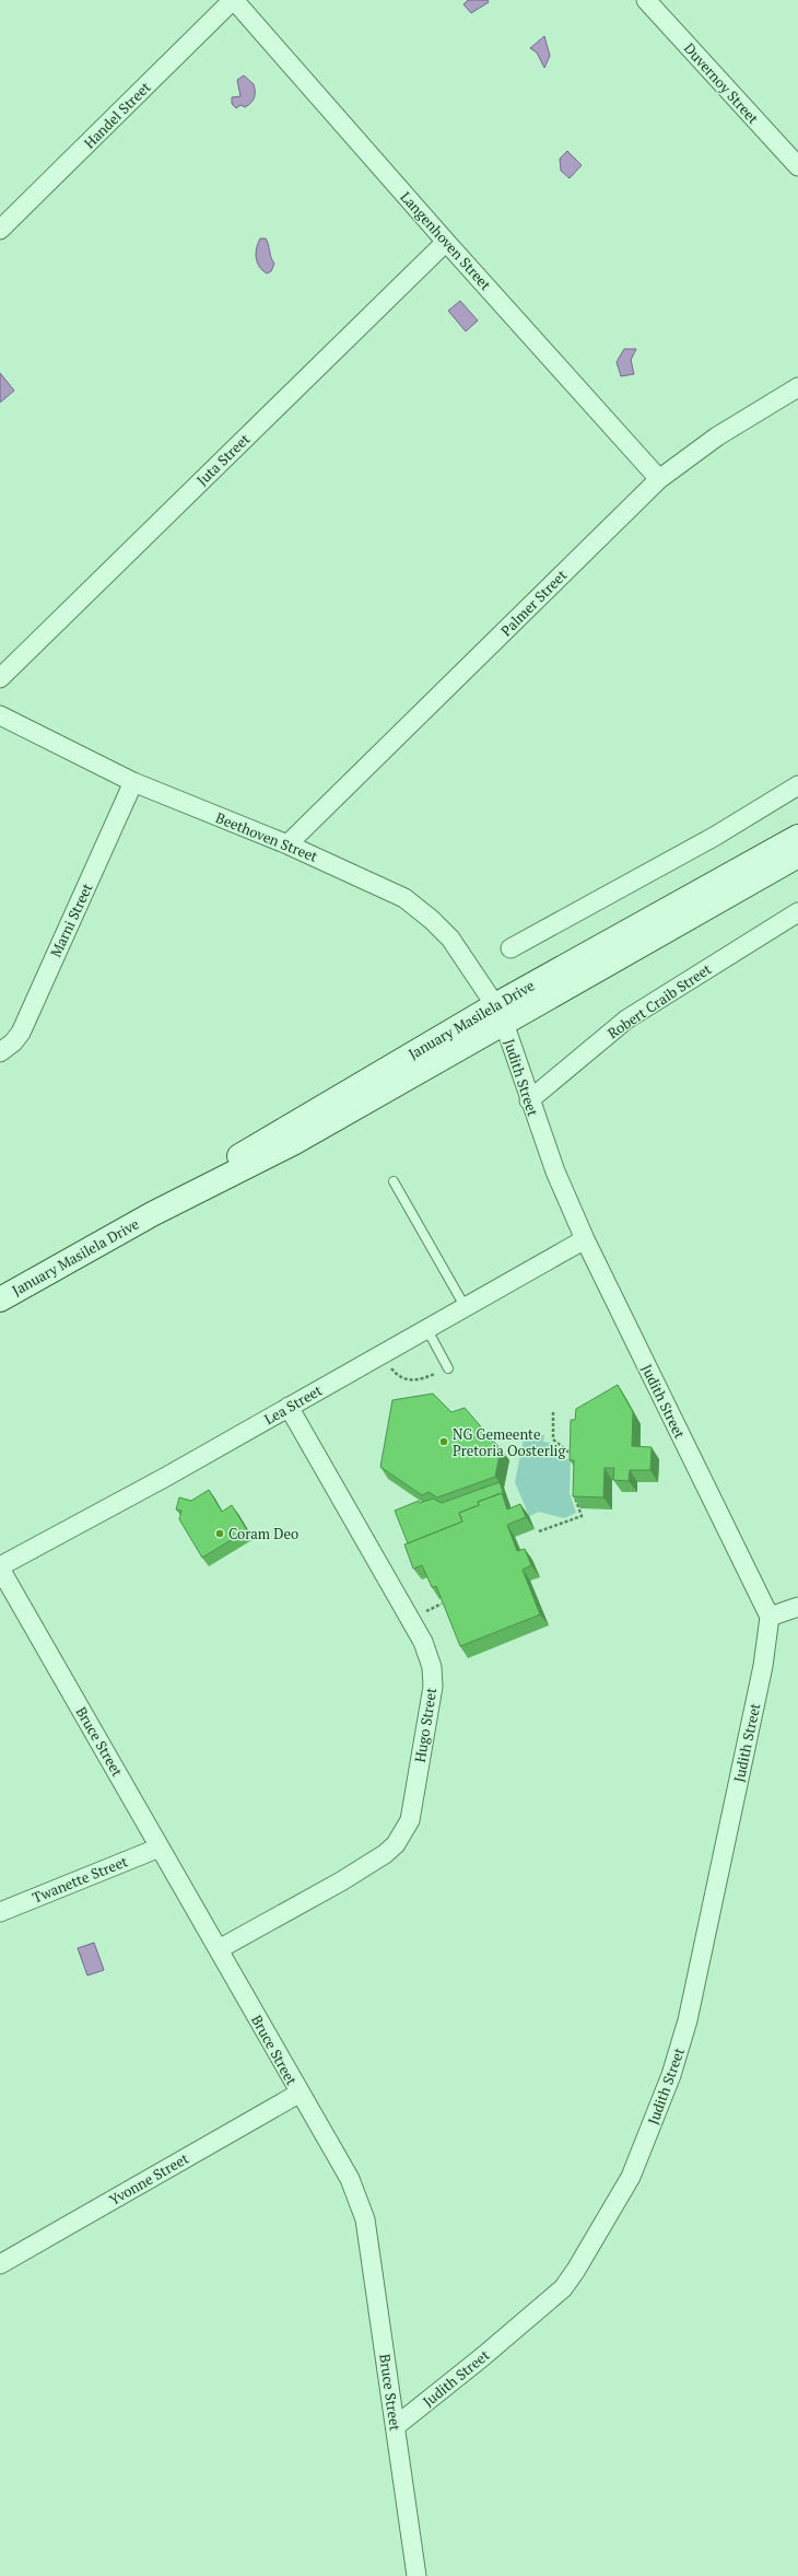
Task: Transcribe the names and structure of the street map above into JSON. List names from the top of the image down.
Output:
{
  "streets": {
    "main road": ["January Masilela Drive"],
    "street": [
      "Duvernoy Street",
      "Handel Street",
      "Langenhoven Street",
      "Juta Street",
      "Palmer Street",
      "Beethoven Street",
      "Marni Street",
      "Robert Craib Street",
      "Judith Street",
      "Lea Street",
      "Hugo Street",
      "Bruce Street",
      "Twanette Street",
      "Yvonne Street"
    ]
  },
  "crossings": [
    ["Handel Street", "Langenhoven Street"],
    ["Langenhoven Street", "Juta Street"],
    ["Langenhoven Street", "Palmer Street"],
    ["Palmer Street", "Beethoven Street"],
    ["Beethoven Street", "Marni Street"],
    ["Beethoven Street", "January Masilela Drive"],
    ["Beethoven Street", "Judith Street"],
    ["Robert Craib Street", "Judith Street"],
    ["January Masilela Drive", "Judith Street"],
    ["Judith Street", "Lea Street"],
    ["Judith Street", "Bruce Street"],
    ["Lea Street", "Hugo Street"],
    ["Lea Street", "Bruce Street"],
    ["Hugo Street", "Bruce Street"],
    ["Bruce Street", "Twanette Street"],
    ["Bruce Street", "Yvonne Street"]
  ],
  "places": ["NG Gemeente Pretoria Oosterlig", "Coram Deo"]
}
